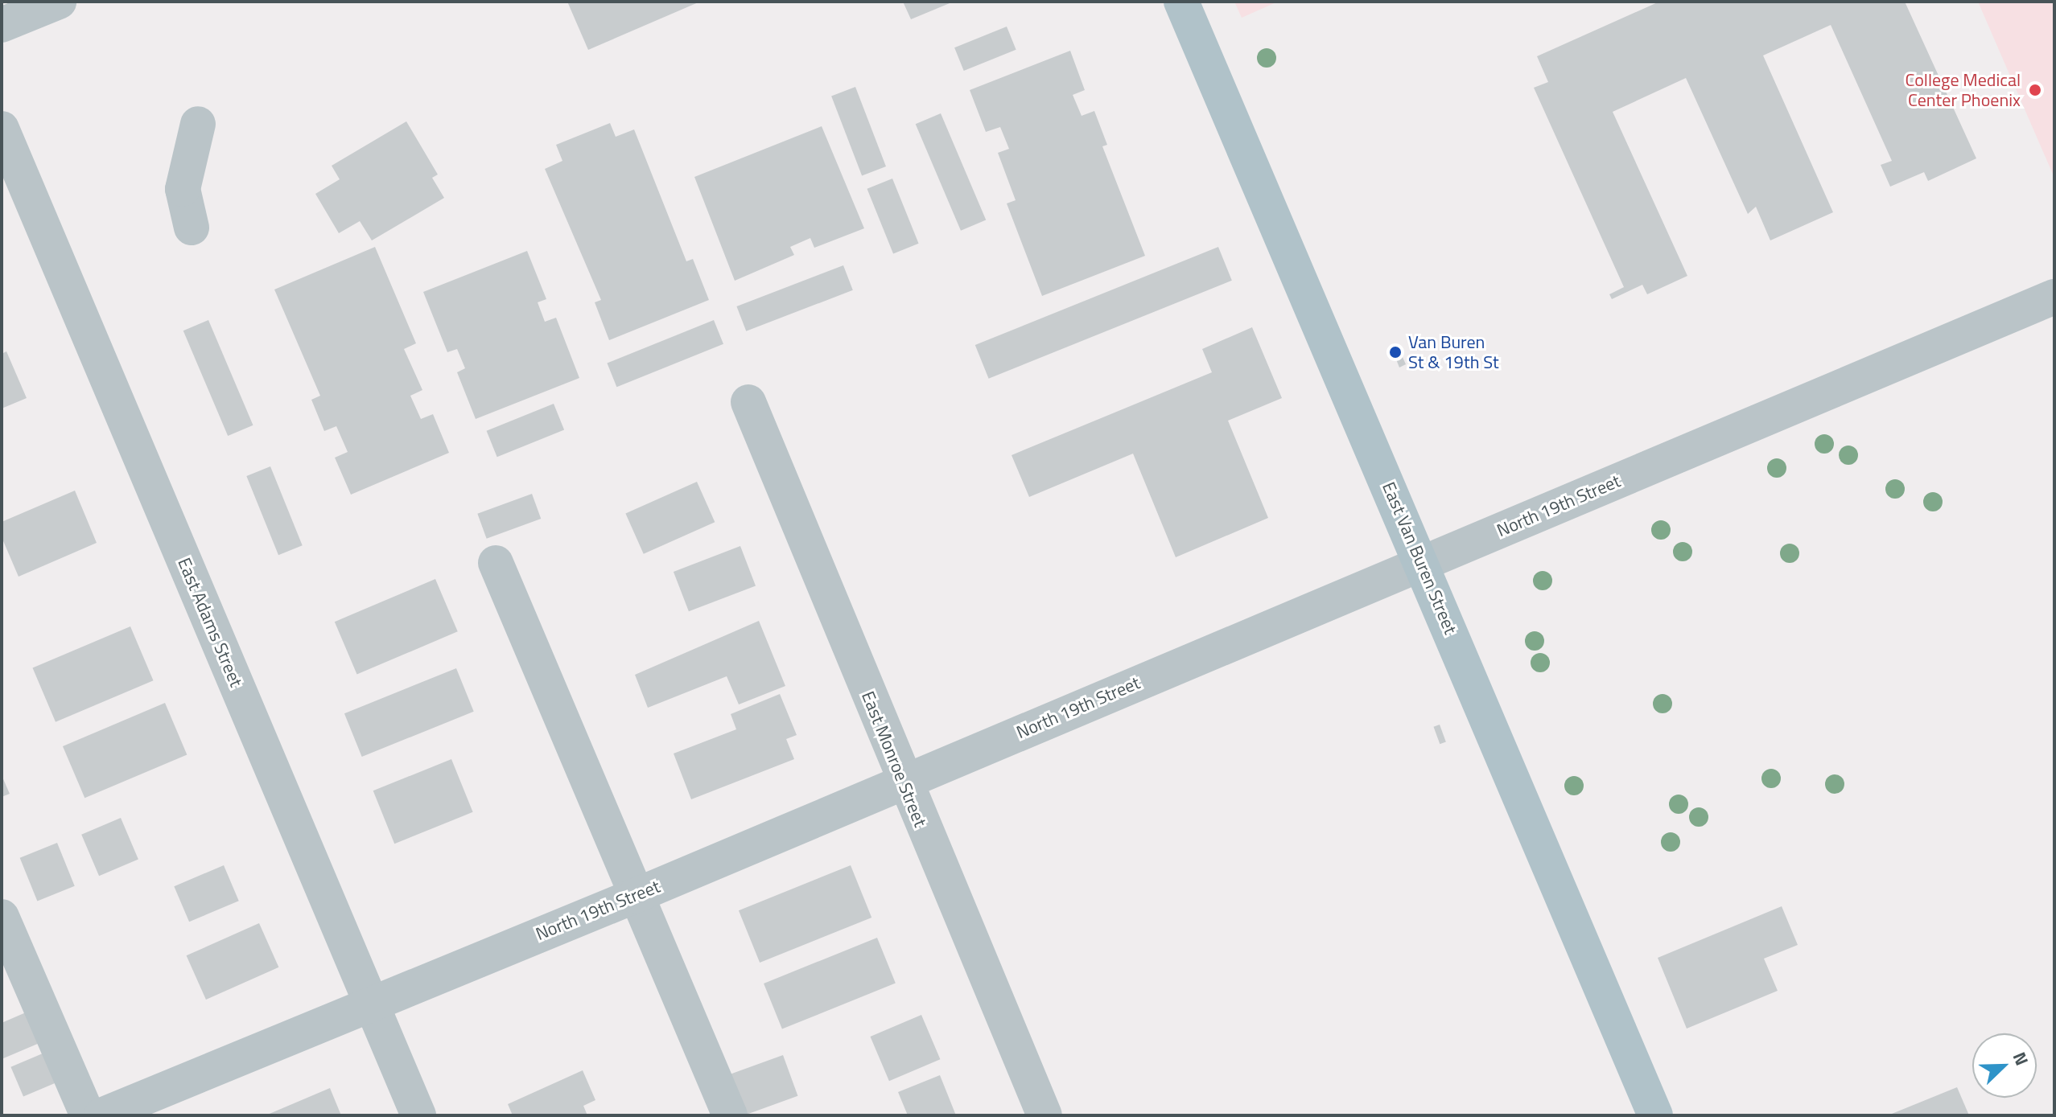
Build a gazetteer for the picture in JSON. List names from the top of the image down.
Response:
{
  "streets": {
    "main road": ["East Van Buren Street"],
    "street": ["North 19th Street", "East Adams Street", "East Monroe Street"]
  },
  "crossings": [
    ["North 19th Street", "East Van Buren Street"],
    ["North 19th Street", "East Adams Street"],
    ["North 19th Street", "East Monroe Street"]
  ],
  "places": ["College Medical Center Phoenix", "Van Buren St & 19th St"],
  "north": "top right"
}
